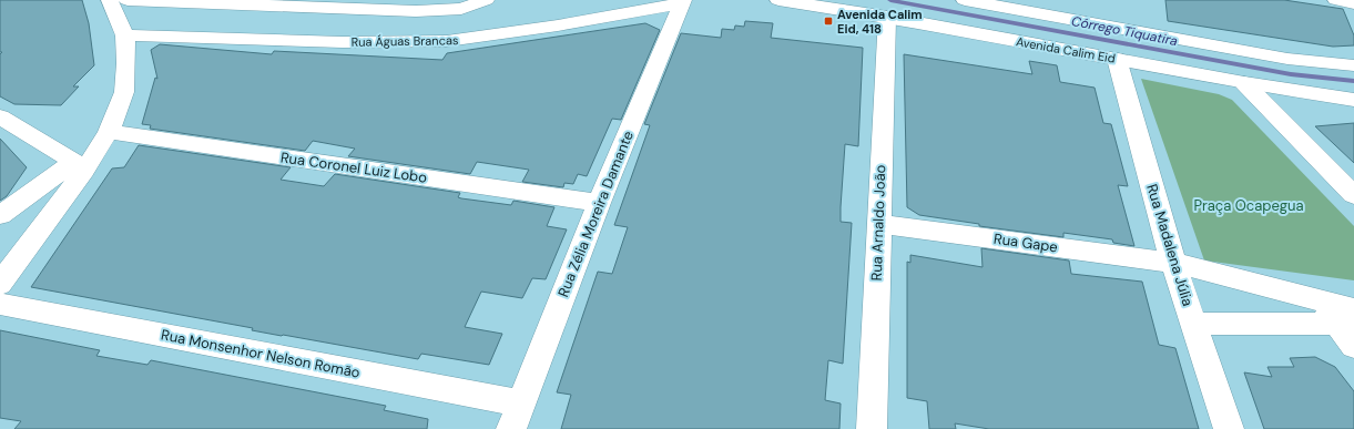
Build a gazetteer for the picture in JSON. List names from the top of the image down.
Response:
{
  "streets": {
    "street": [
      "Rua Águas Brancas",
      "Avenida Calim Eid",
      "Rua Coronel Luiz Lobo",
      "Rua Zélia Moreira Damante",
      "Rua Arnaldo João",
      "Rua Gape",
      "Rua Madalena Júlia",
      "Rua Monsenhor Nelson Romão"
    ]
  },
  "crossings": [
    ["Rua Águas Brancas", "Rua Zélia Moreira Damante"],
    ["Avenida Calim Eid", "Rua Arnaldo João"],
    ["Avenida Calim Eid", "Rua Madalena Júlia"],
    ["Rua Coronel Luiz Lobo", "Rua Zélia Moreira Damante"],
    ["Rua Zélia Moreira Damante", "Rua Monsenhor Nelson Romão"],
    ["Rua Arnaldo João", "Rua Gape"],
    ["Rua Gape", "Rua Madalena Júlia"]
  ],
  "water": ["Córrego Tiquatira"],
  "parks": ["Praça Ocapegua"],
  "places": {
    "transit": ["Avenida Calim Eid, 418"]
  }
}
